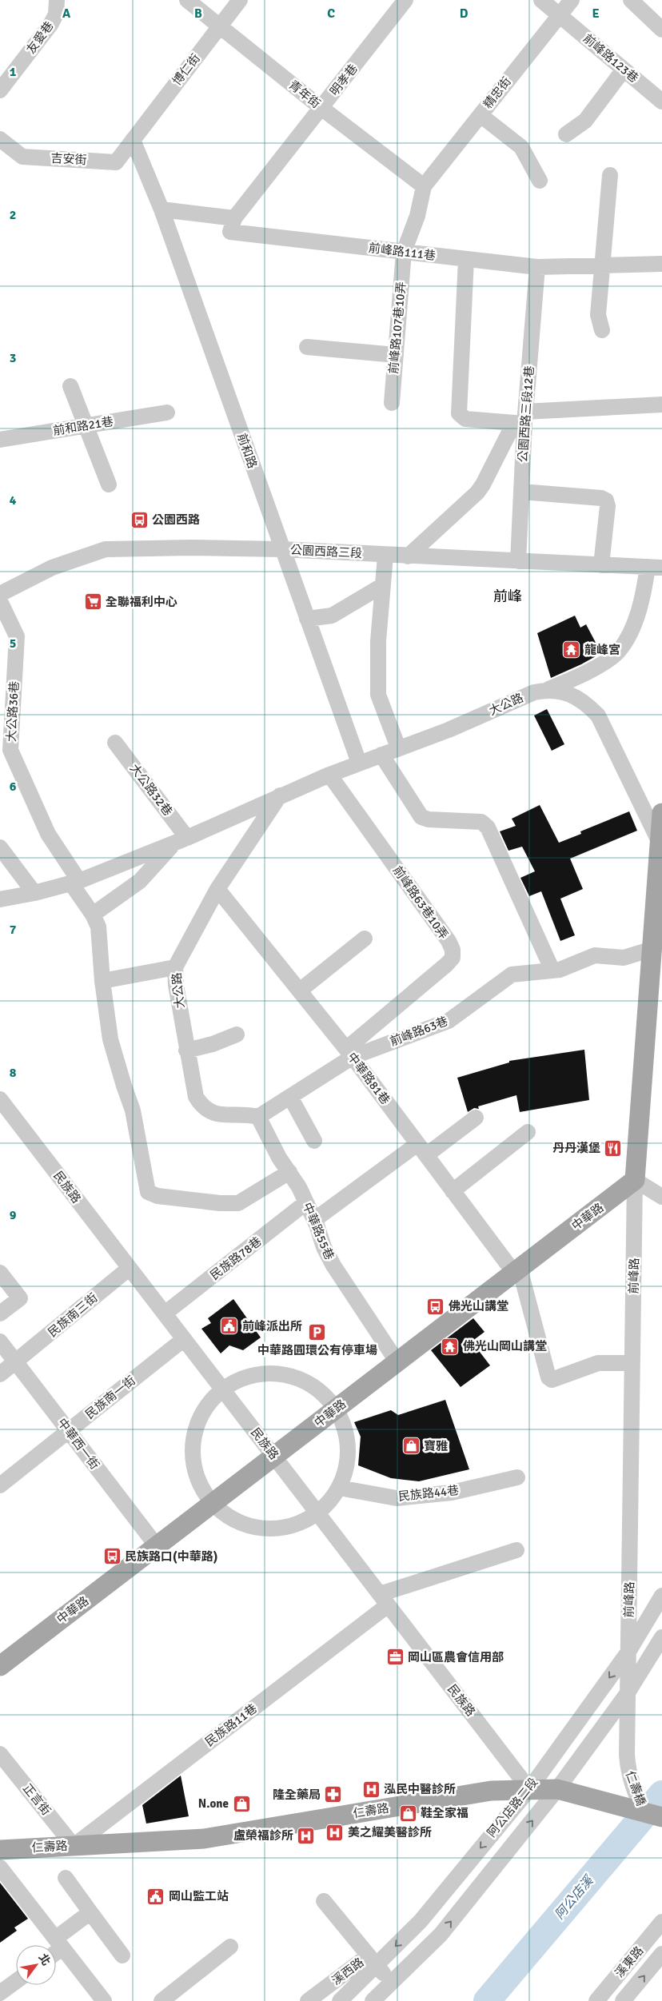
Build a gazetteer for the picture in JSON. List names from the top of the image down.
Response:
{
  "streets": {
    "main road": [
      "中華路",
      "前峰路",
      "仁壽橋",
      "仁壽路"
    ],
    "street": [
      "友愛巷",
      "前峰路123巷",
      "博仁街",
      "明孝巷",
      "精忠街",
      "青年街",
      "吉安街",
      "前峰路111巷",
      "前峰路107巷10弄",
      "公園西路三段12巷",
      "前和路21巷",
      "前和路",
      "公園西路三段",
      "大公路",
      "大公路36巷",
      "大公路32巷",
      "前峰路63巷10弄",
      "前峰路63巷",
      "中華路81巷",
      "民族路",
      "中華路55巷",
      "民族路78巷",
      "民族南三街",
      "民族南一街",
      "中華西一街",
      "民族路44巷",
      "民族路11巷",
      "正言街",
      "阿公店路二段",
      "溪東路",
      "溪西路"
    ]
  },
  "crossings": [
    ["前峰路123巷", "精忠街"],
    ["博仁街", "青年街"],
    ["博仁街", "吉安街"],
    ["博仁街", "前和路"],
    ["明孝巷", "青年街"],
    ["明孝巷", "前峰路111巷"],
    ["精忠街", "青年街"],
    ["精忠街", "前峰路107巷10弄"],
    ["青年街", "前峰路107巷10弄"],
    ["吉安街", "前和路"],
    ["前峰路111巷", "前峰路107巷10弄"],
    ["前峰路111巷", "公園西路三段12巷"],
    ["公園西路三段12巷", "公園西路三段"],
    ["前和路", "公園西路三段"],
    ["前和路", "大公路"],
    ["大公路", "大公路36巷"],
    ["大公路", "大公路32巷"],
    ["大公路", "前峰路63巷10弄"],
    ["大公路", "前峰路63巷"],
    ["大公路", "中華路81巷"],
    ["大公路", "中華路55巷"],
    ["大公路", "前峰路"],
    ["大公路36巷", "中華路55巷"],
    ["前峰路63巷10弄", "前峰路63巷"],
    ["前峰路63巷10弄", "中華路81巷"],
    ["前峰路63巷", "中華路81巷"],
    ["前峰路63巷", "中華路55巷"],
    ["前峰路63巷", "前峰路"],
    ["中華路81巷", "中華路"],
    ["民族路", "中華路"],
    ["民族路", "民族路78巷"],
    ["民族路", "民族南三街"],
    ["民族路", "民族南一街"],
    ["民族路", "民族路11巷"],
    ["民族路", "阿公店路二段"],
    ["民族路", "仁壽路"],
    ["中華路", "中華路55巷"],
    ["中華路", "前峰路"],
    ["中華路", "中華西一街"],
    ["中華路55巷", "民族路78巷"],
    ["前峰路", "仁壽橋"],
    ["前峰路", "阿公店路二段"],
    ["民族南三街", "中華西一街"],
    ["民族南一街", "中華西一街"],
    ["民族路11巷", "正言街"],
    ["民族路11巷", "仁壽路"],
    ["仁壽橋", "仁壽路"],
    ["正言街", "仁壽路"],
    ["阿公店路二段", "仁壽路"],
    ["阿公店路二段", "溪西路"]
  ],
  "districts": ["前峰"],
  "water": ["阿公店溪"],
  "places": {
    "bus stop": ["公園西路", "佛光山講堂", "民族路口(中華路)"],
    "supermarket": ["全聯福利中心"],
    "temple": ["龍峰宮", "佛光山岡山講堂"],
    "restaurant": ["丹丹漢堡"],
    "public building": ["前峰派出所", "岡山監工站"],
    "parking": ["中華路圓環公有停車場"],
    "shop": ["寶雅", "N.one", "鞋全家福"],
    "office": ["岡山區農會信用部"],
    "hospital": ["泓民中醫診所", "美之耀美醫診所", "盧榮福診所"],
    "pharmacy": ["隆全藥局"]
  },
  "north": "top right",
  "grid": {
    "columns": [
      "A",
      "B",
      "C",
      "D",
      "E"
    ],
    "rows": [
      "1",
      "2",
      "3",
      "4",
      "5",
      "6",
      "7",
      "8",
      "9"
    ]
  }
}
